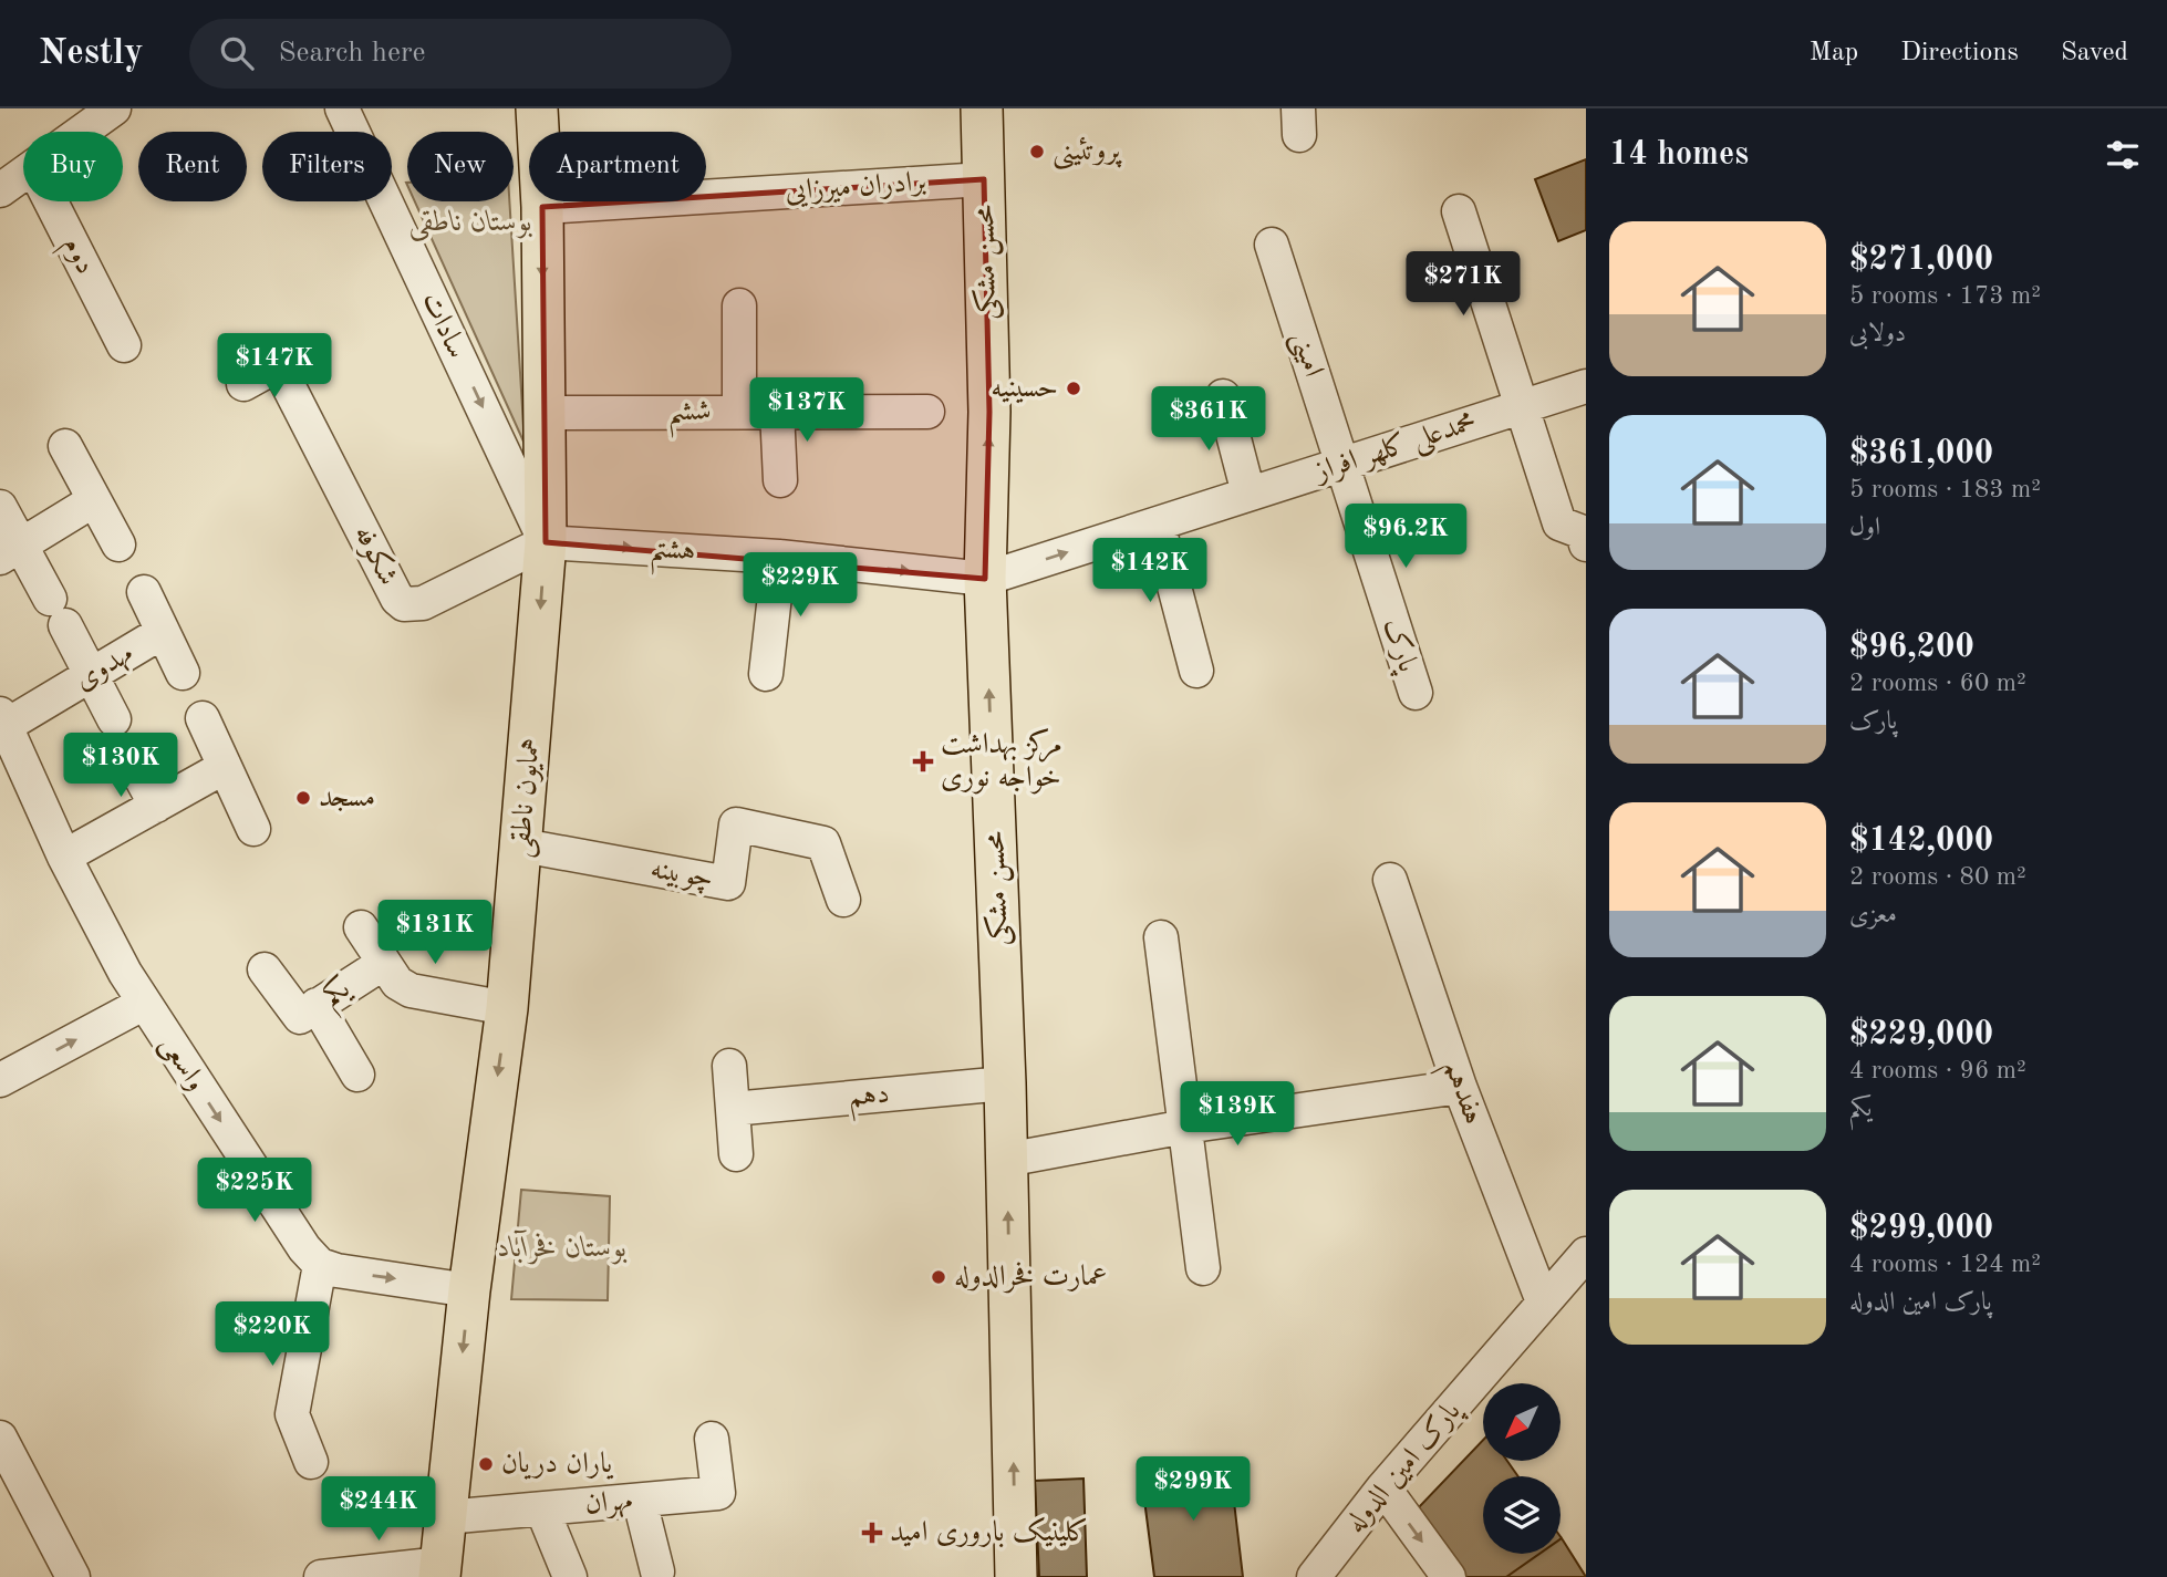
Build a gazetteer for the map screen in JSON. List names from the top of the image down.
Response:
{
  "streets": {
    "main road": ["محسن مشکی", "همایون ناطقی"],
    "street": [
      "برادران میرزایی",
      "دوم",
      "سادات",
      "امینی",
      "ششم",
      "محمدعلی کلهر افراز",
      "هشتم",
      "شکوفه",
      "پارک",
      "مهدوی",
      "چوبینه",
      "یکم",
      "واسعی",
      "هفدهم",
      "دهم",
      "پارک امین الدوله",
      "مهران"
    ]
  },
  "crossings": [
    ["برادران میرزایی", "محسن مشکی"],
    ["برادران میرزایی", "همایون ناطقی"],
    ["محسن مشکی", "محمدعلی کلهر افراز"],
    ["محسن مشکی", "هشتم"],
    ["محسن مشکی", "دهم"],
    ["سادات", "هشتم"],
    ["سادات", "شکوفه"],
    ["سادات", "همایون ناطقی"],
    ["امینی", "محمدعلی کلهر افراز"],
    ["امینی", "پارک"],
    ["ششم", "همایون ناطقی"],
    ["محمدعلی کلهر افراز", "هشتم"],
    ["محمدعلی کلهر افراز", "پارک"],
    ["هشتم", "شکوفه"],
    ["هشتم", "همایون ناطقی"],
    ["شکوفه", "همایون ناطقی"],
    ["مهدوی", "واسعی"],
    ["همایون ناطقی", "چوبینه"],
    ["همایون ناطقی", "مهران"],
    ["هفدهم", "پارک امین الدوله"]
  ],
  "one_way": [
    "محسن مشکی",
    "سادات",
    "هشتم",
    "همایون ناطقی"
  ],
  "parks": ["بوستان ناطقی", "بوستان فخرآباد"],
  "places": {
    "other": [
      "پروتئینی",
      "حسینیه",
      "مسجد",
      "عمارت فخرالدوله",
      "یاران دریان"
    ],
    "health": ["مرکز بهداشت خواجه نوری", "کلینیک باروری امید"]
  },
  "north": "bottom left",
  "page": {
    "header": "Nestly",
    "search": "Search here",
    "nav": ["Map", "Directions", "Saved"],
    "heading": "14 homes",
    "chip": [
      "Buy",
      "Rent",
      "Filters",
      "New",
      "Apartment"
    ],
    "list": [
      {
        "name": "$271,000",
        "note": "5 rooms · 173 m² · دولابی"
      },
      {
        "name": "$361,000",
        "note": "5 rooms · 183 m² · اول"
      },
      {
        "name": "$96,200",
        "note": "2 rooms · 60 m² · پارک"
      },
      {
        "name": "$142,000",
        "note": "2 rooms · 80 m² · معزی"
      },
      {
        "name": "$229,000",
        "note": "4 rooms · 96 m² · یکم"
      },
      {
        "name": "$299,000",
        "note": "4 rooms · 124 m² · پارک امین الدوله"
      }
    ],
    "price": [
      "$271K",
      "$147K",
      "$137K",
      "$361K",
      "$96.2K",
      "$142K",
      "$229K",
      "$130K",
      "$131K",
      "$139K",
      "$225K",
      "$220K",
      "$299K",
      "$244K"
    ]
  }
}
